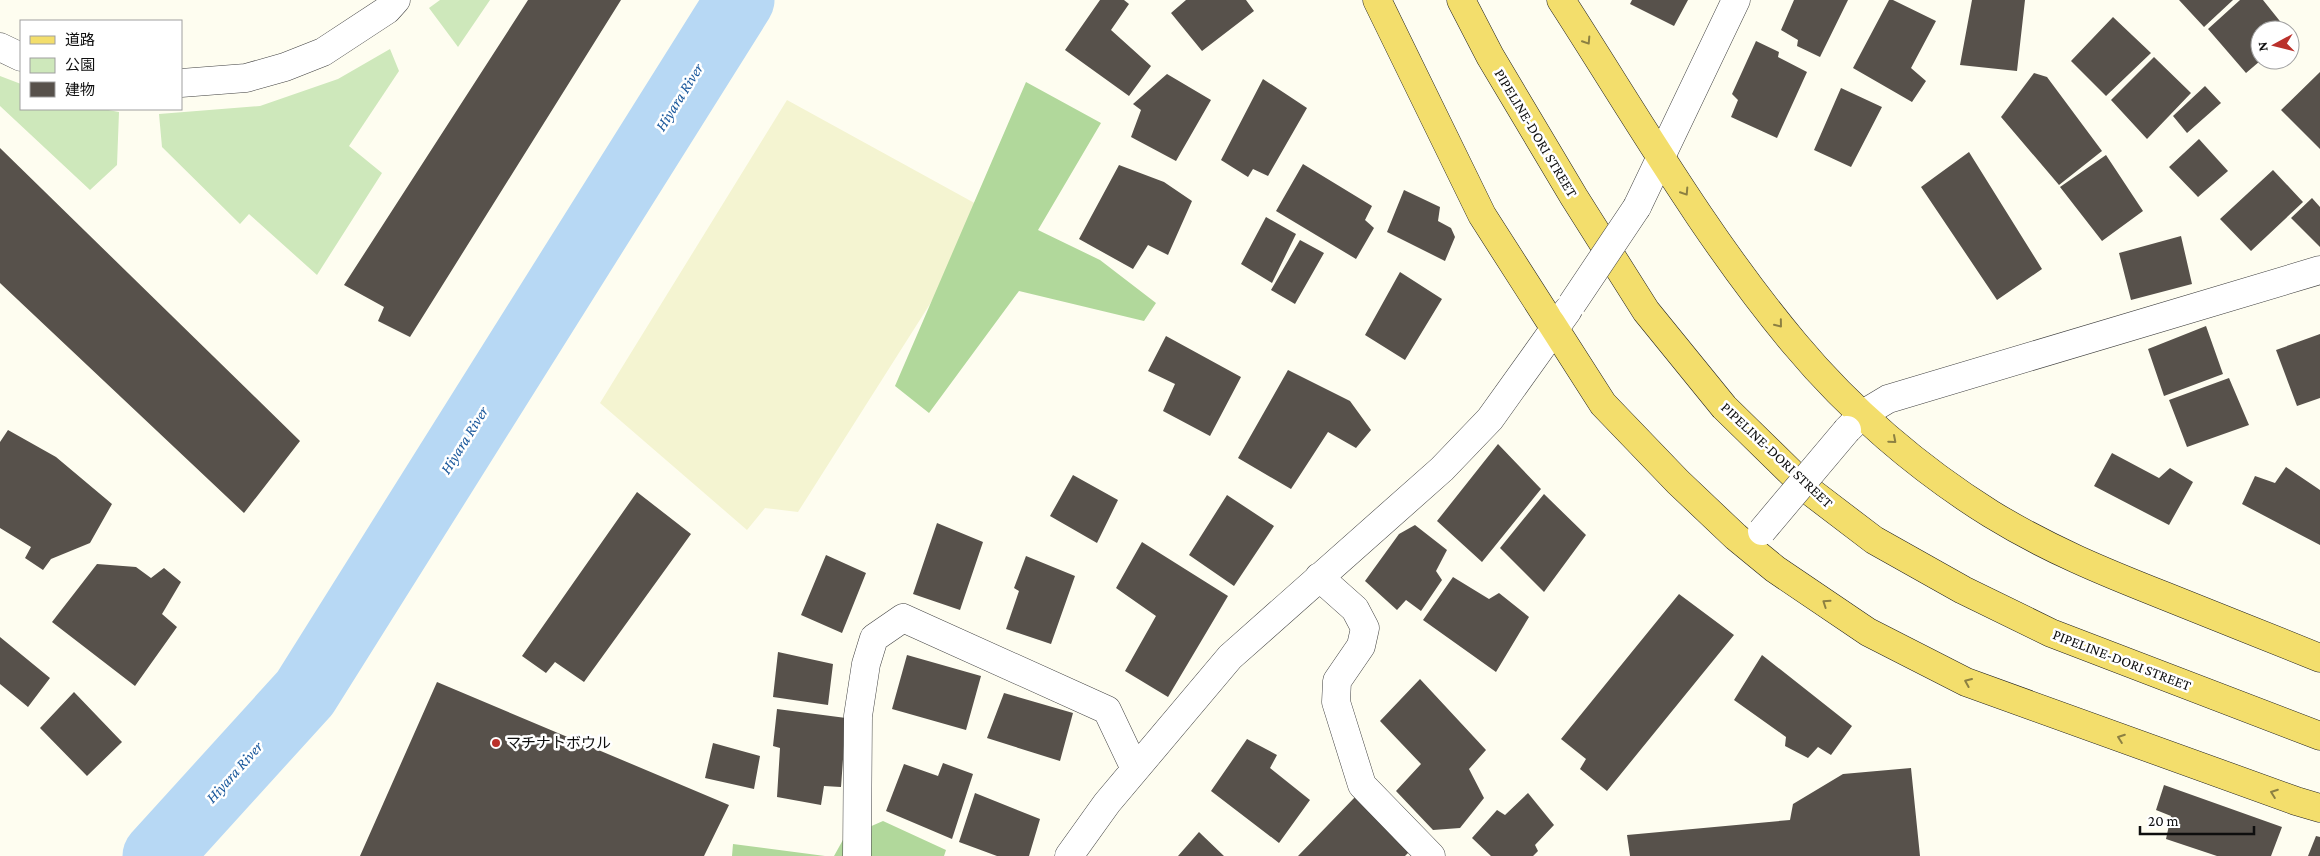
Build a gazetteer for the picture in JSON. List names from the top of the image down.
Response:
{
  "streets": {
    "main road": ["PIPELINE-DORI STREET"]
  },
  "water": ["Hiyara River"],
  "places": ["マチナトボウル"],
  "legend": ["道路", "公園", "建物"],
  "scale_bar": "20 m",
  "north": "left"
}
